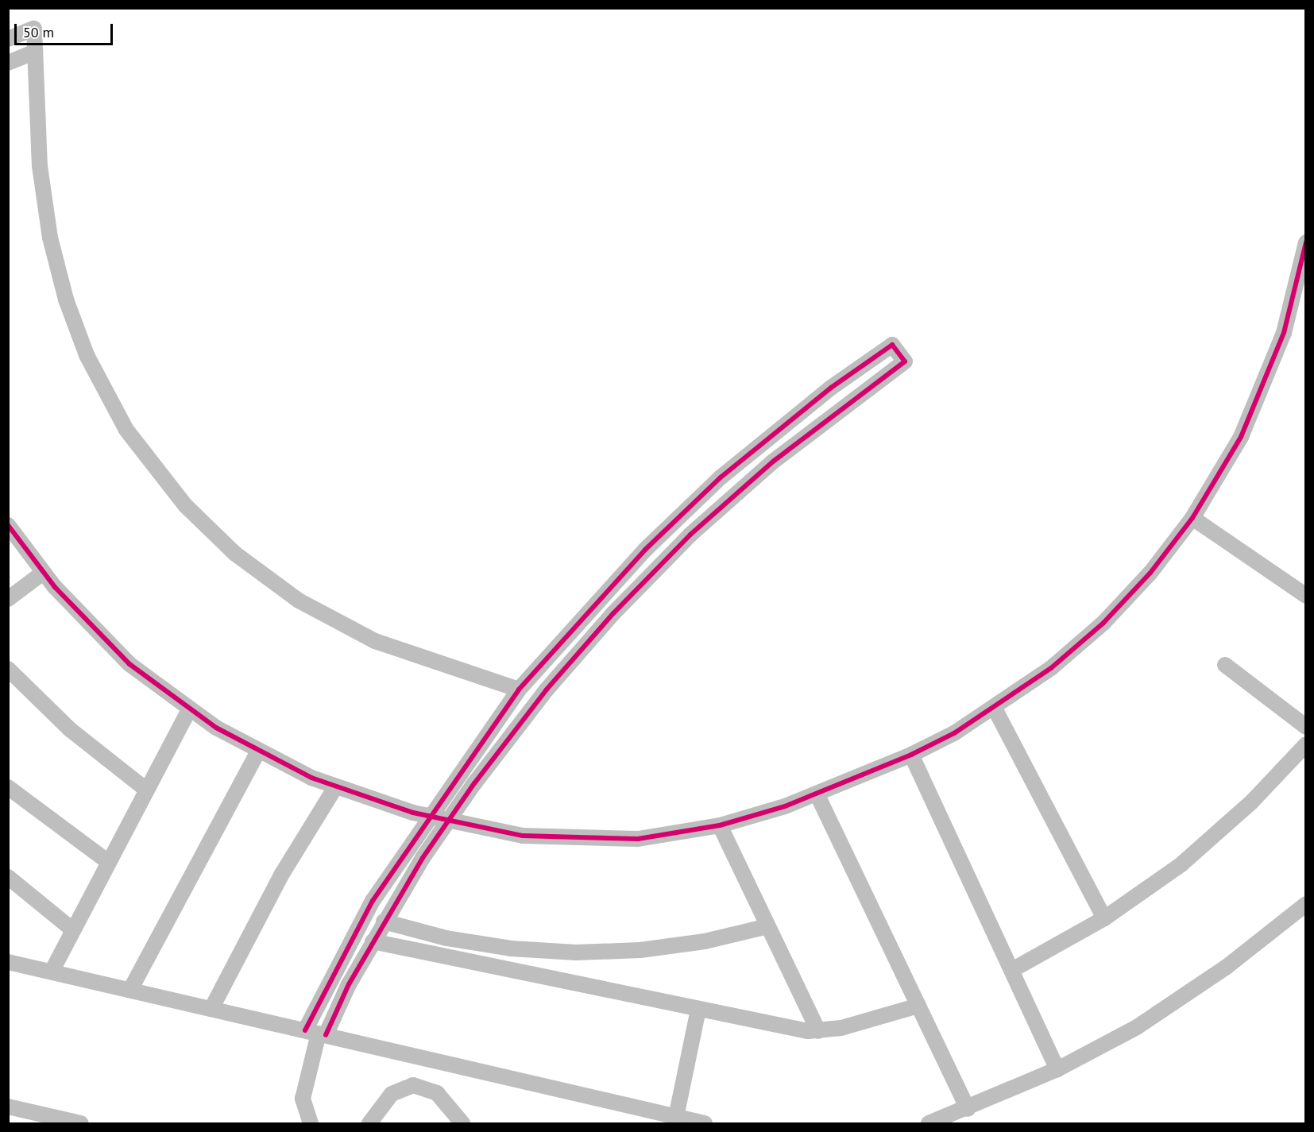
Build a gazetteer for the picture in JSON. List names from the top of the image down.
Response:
{
  "scale_bar": "50 m"
}
